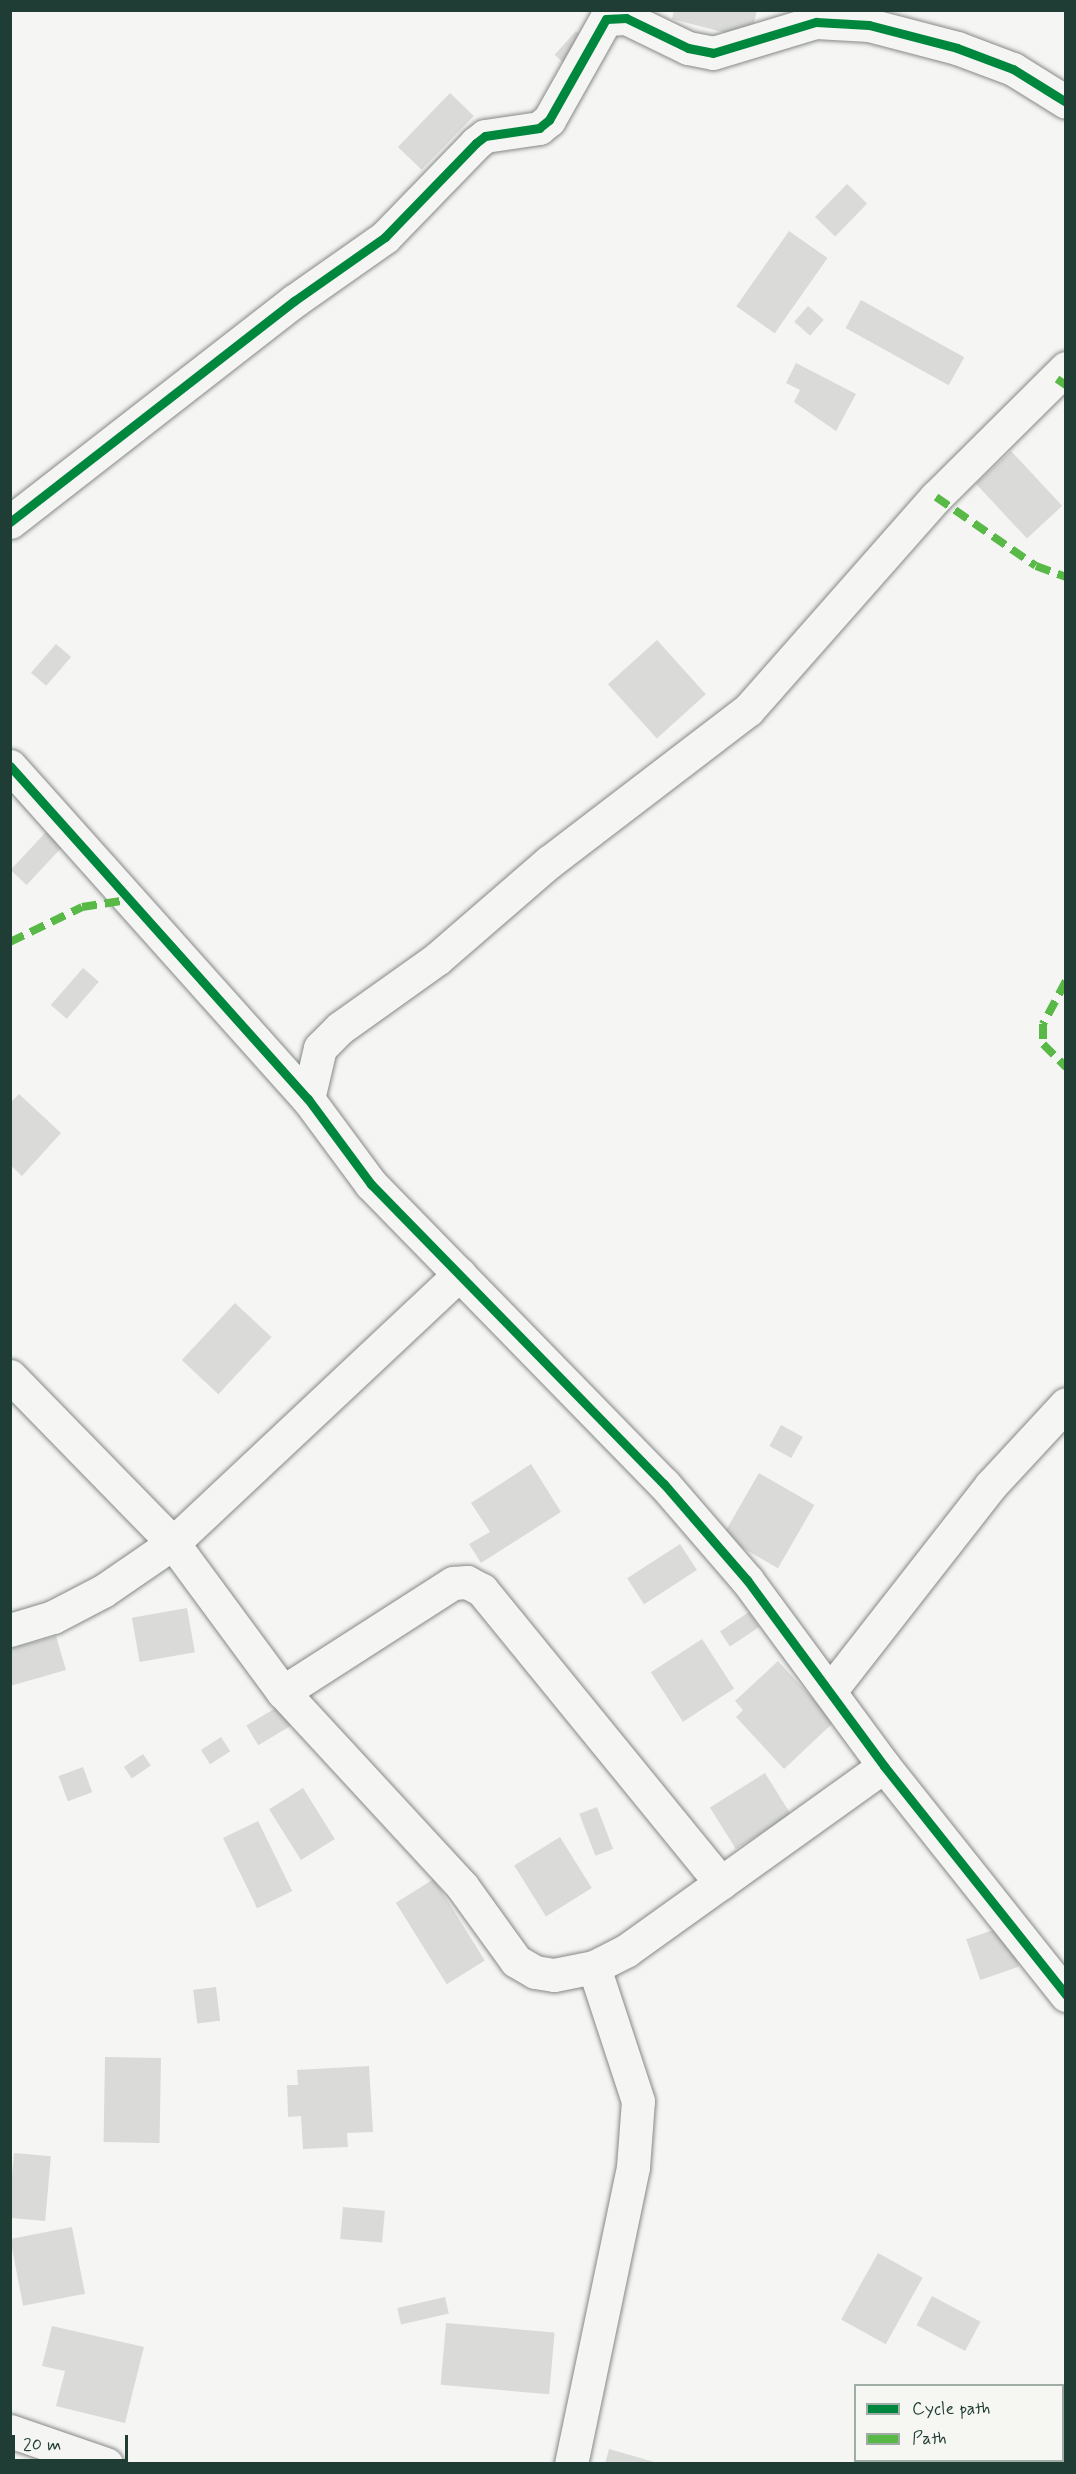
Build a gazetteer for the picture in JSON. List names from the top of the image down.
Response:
{
  "legend": ["Cycle path", "Path"],
  "scale_bar": "20 m"
}
